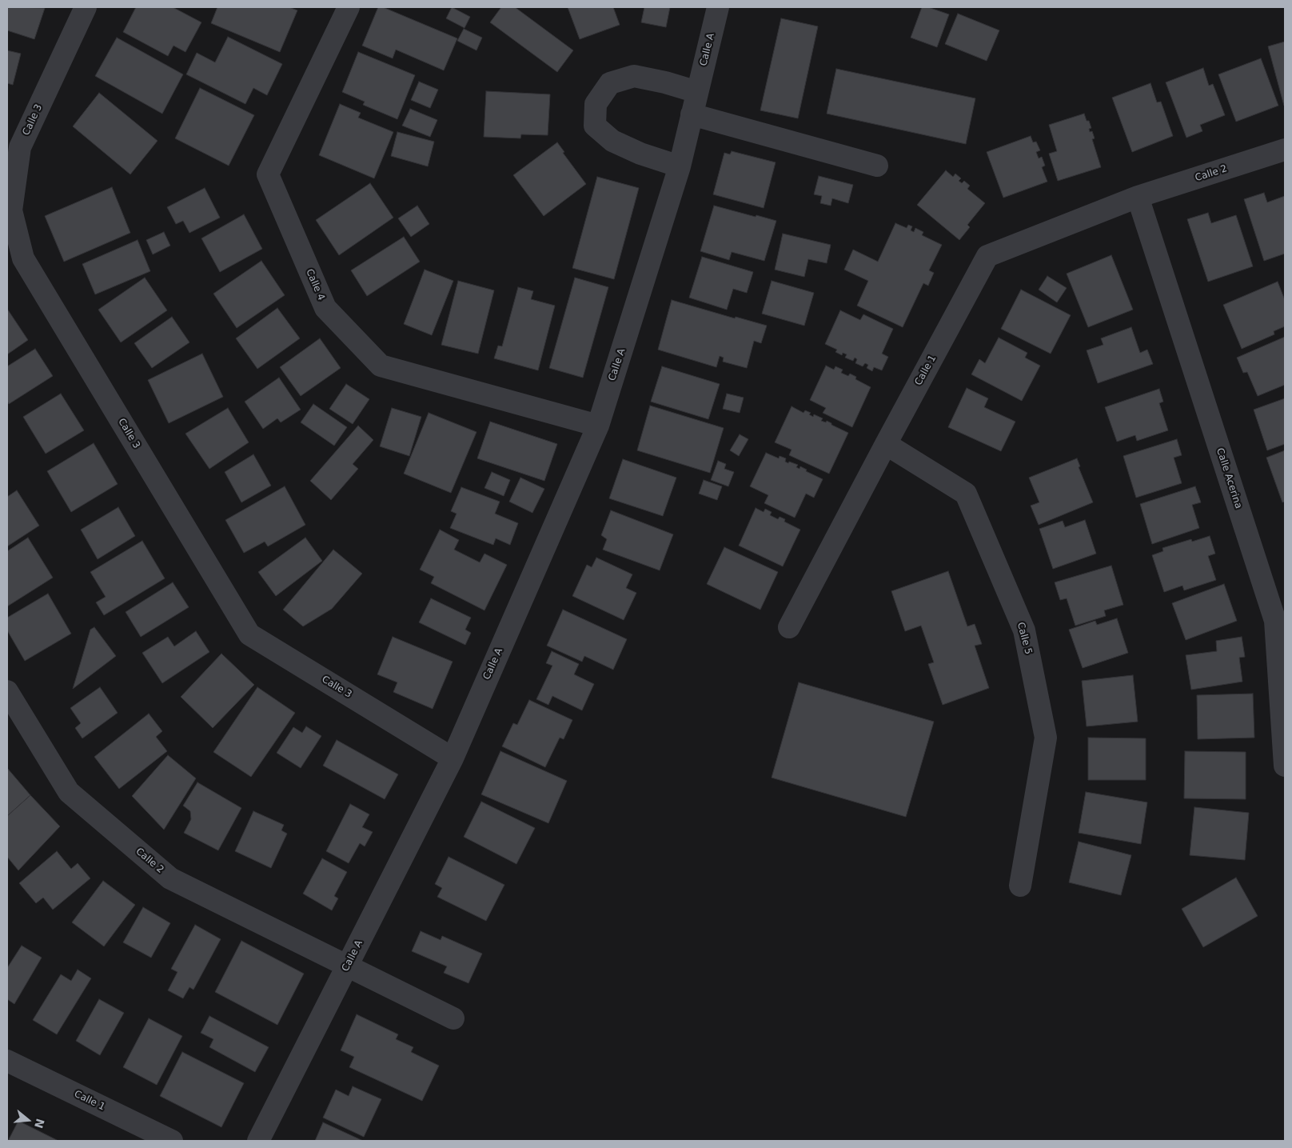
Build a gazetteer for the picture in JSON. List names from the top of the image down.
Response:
{
  "streets": {
    "street": [
      "Calle A",
      "Calle 3",
      "Calle 2",
      "Calle 4",
      "Calle 1",
      "Calle Acerina",
      "Calle 5"
    ]
  },
  "crossings": [
    ["Calle A", "Calle 3"],
    ["Calle A", "Calle 2"],
    ["Calle A", "Calle 4"],
    ["Calle 2", "Calle 1"],
    ["Calle 2", "Calle Acerina"],
    ["Calle 1", "Calle Acerina"],
    ["Calle 1", "Calle 5"]
  ],
  "north": "right"
}
